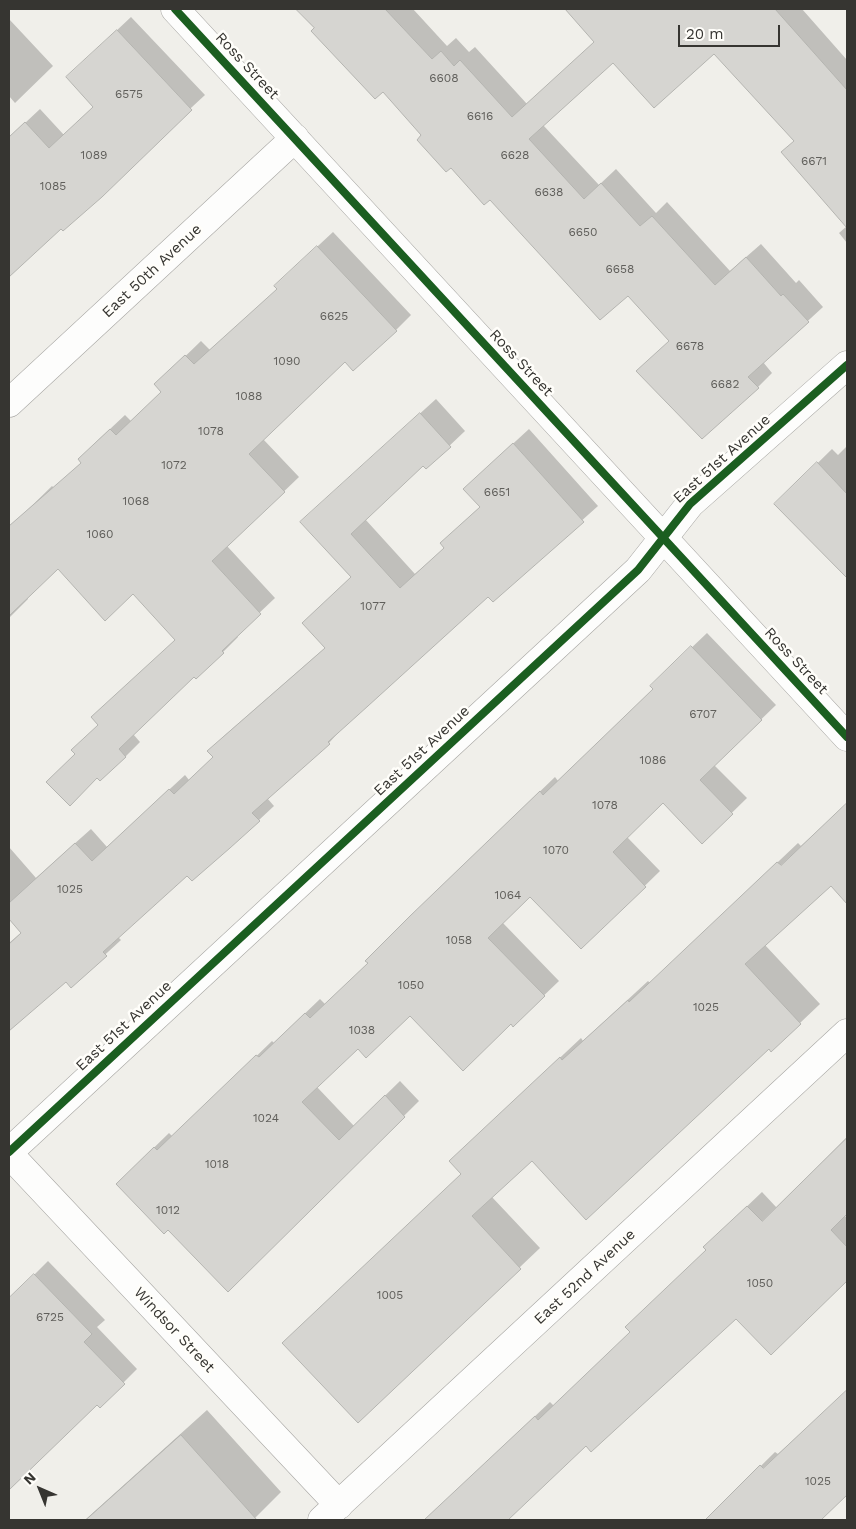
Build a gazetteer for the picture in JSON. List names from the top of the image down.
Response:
{
  "streets": {
    "street": [
      "Ross Street",
      "East 50th Avenue",
      "East 51st Avenue",
      "East 52nd Avenue",
      "Windsor Street"
    ]
  },
  "crossings": [
    ["Ross Street", "East 50th Avenue"],
    ["Ross Street", "East 51st Avenue"],
    ["East 51st Avenue", "Windsor Street"],
    ["East 52nd Avenue", "Windsor Street"]
  ],
  "house_numbers": [
    "6608",
    "6575",
    "6616",
    "1089",
    "6628",
    "6671",
    "1085",
    "6638",
    "6650",
    "6658",
    "6625",
    "6678",
    "1090",
    "6682",
    "1088",
    "1078",
    "1072",
    "6651",
    "1068",
    "1060",
    "1077",
    "6707",
    "1086",
    "1078",
    "1070",
    "1025",
    "1064",
    "1058",
    "1050",
    "1025",
    "1038",
    "1024",
    "1018",
    "1012",
    "1050",
    "1005",
    "6725",
    "1025"
  ],
  "scale_bar": "20 m",
  "north": "top left"
}
